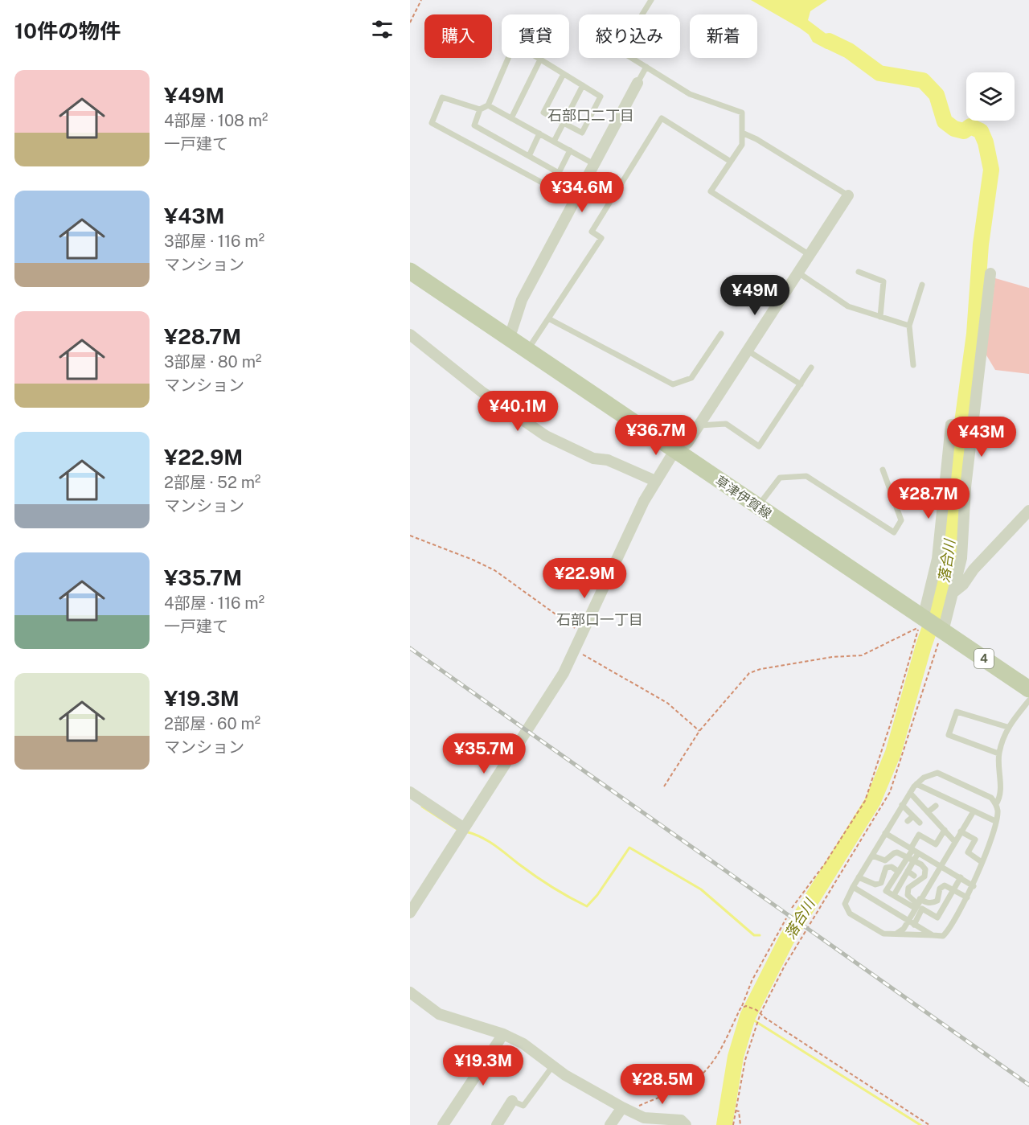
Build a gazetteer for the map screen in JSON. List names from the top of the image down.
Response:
{
  "streets": {
    "main road": ["草津伊賀線", "4"]
  },
  "districts": ["石部口二丁目", "石部口一丁目"],
  "water": ["落合川"],
  "page": {
    "heading": "10件の物件",
    "chip": [
      "購入",
      "賃貸",
      "絞り込み",
      "新着"
    ],
    "list": [
      {
        "name": "¥49M",
        "note": "4部屋 · 108 m² · 一戸建て"
      },
      {
        "name": "¥43M",
        "note": "3部屋 · 116 m² · マンション"
      },
      {
        "name": "¥28.7M",
        "note": "3部屋 · 80 m² · マンション"
      },
      {
        "name": "¥22.9M",
        "note": "2部屋 · 52 m² · マンション"
      },
      {
        "name": "¥35.7M",
        "note": "4部屋 · 116 m² · 一戸建て"
      },
      {
        "name": "¥19.3M",
        "note": "2部屋 · 60 m² · マンション"
      }
    ],
    "price": [
      "¥34.6M",
      "¥49M",
      "¥40.1M",
      "¥36.7M",
      "¥43M",
      "¥28.7M",
      "¥22.9M",
      "¥35.7M",
      "¥19.3M",
      "¥28.5M"
    ]
  }
}
